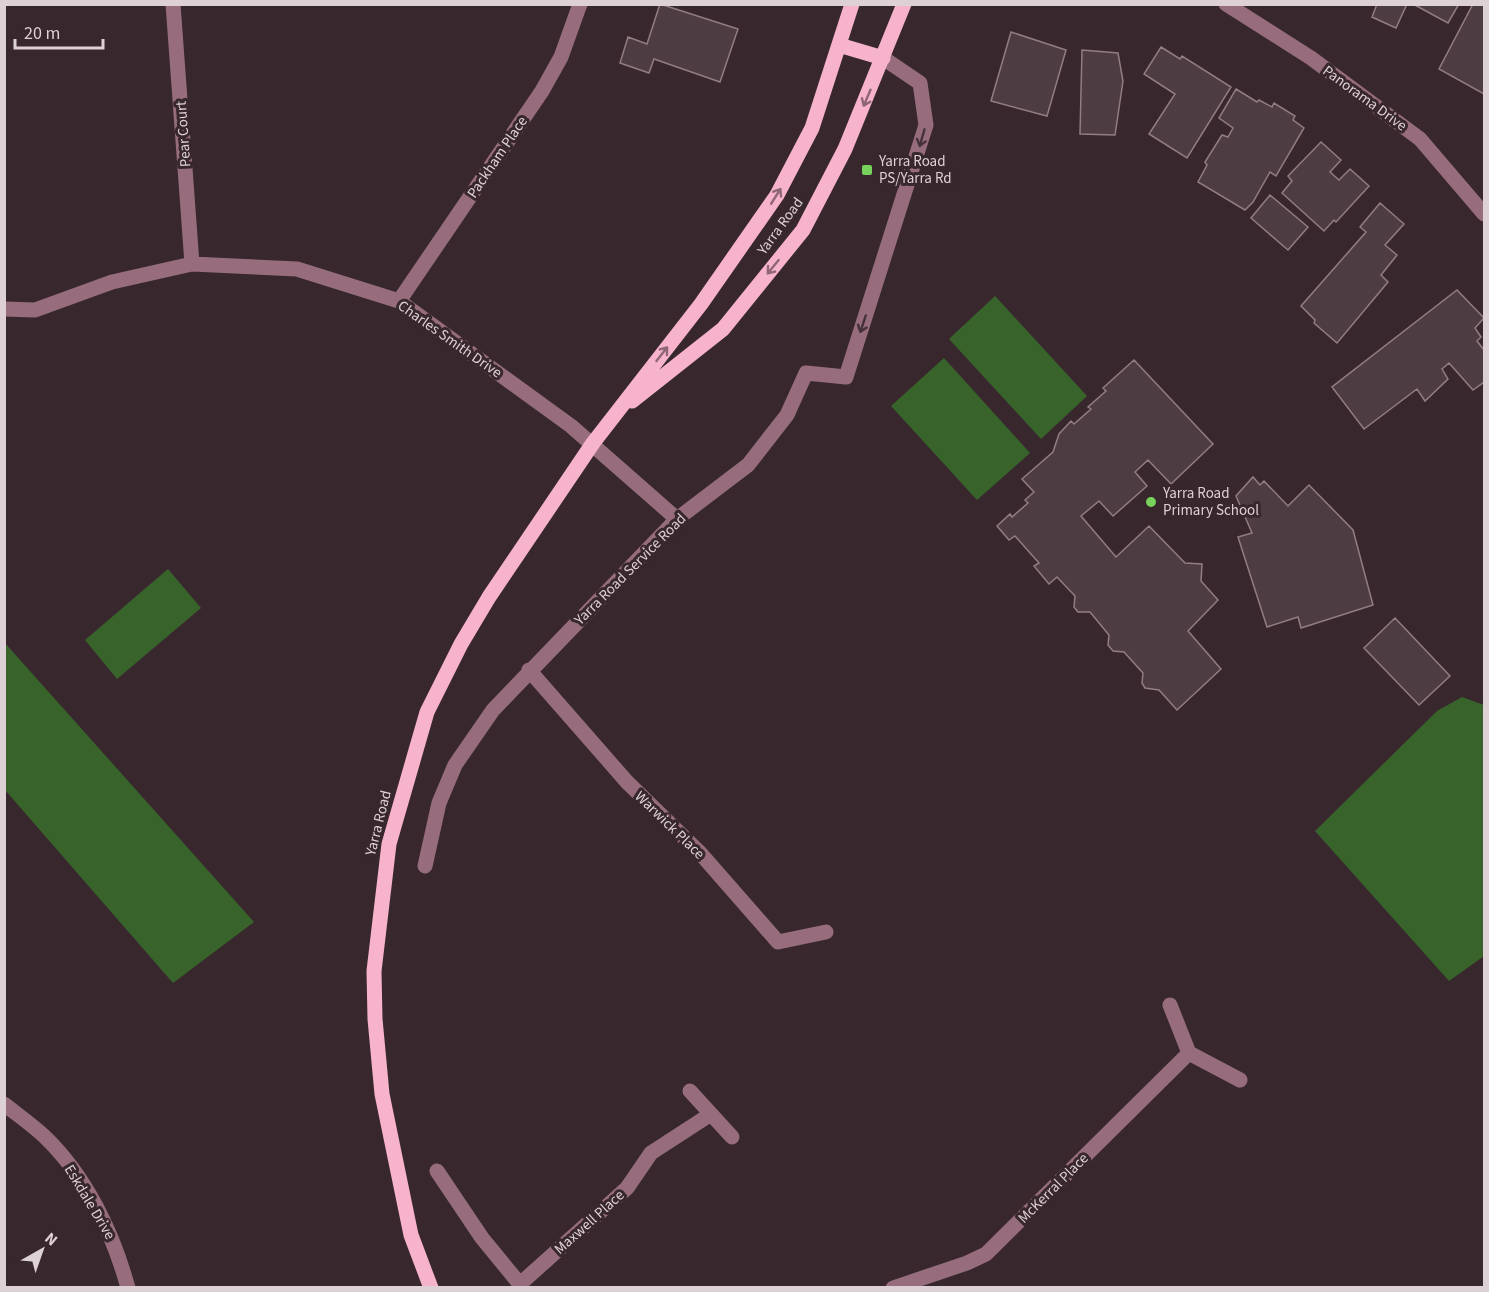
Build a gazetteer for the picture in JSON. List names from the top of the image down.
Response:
{
  "streets": {
    "main road": ["Yarra Road"],
    "street": [
      "Panorama Drive",
      "Pear Court",
      "Packham Place",
      "Charles Smith Drive",
      "Yarra Road Service Road",
      "Warwick Place",
      "McKerral Place",
      "Eskdale Drive",
      "Maxwell Place"
    ]
  },
  "crossings": [
    ["Pear Court", "Charles Smith Drive"],
    ["Packham Place", "Charles Smith Drive"],
    ["Yarra Road", "Charles Smith Drive"],
    ["Yarra Road", "Yarra Road Service Road"],
    ["Charles Smith Drive", "Yarra Road Service Road"],
    ["Yarra Road Service Road", "Warwick Place"]
  ],
  "one_way": ["Yarra Road Service Road"],
  "places": {
    "transit": ["Yarra Road PS/Yarra Rd"],
    "other": ["Yarra Road Primary School"]
  },
  "scale_bar": "20 m",
  "north": "top right"
}
